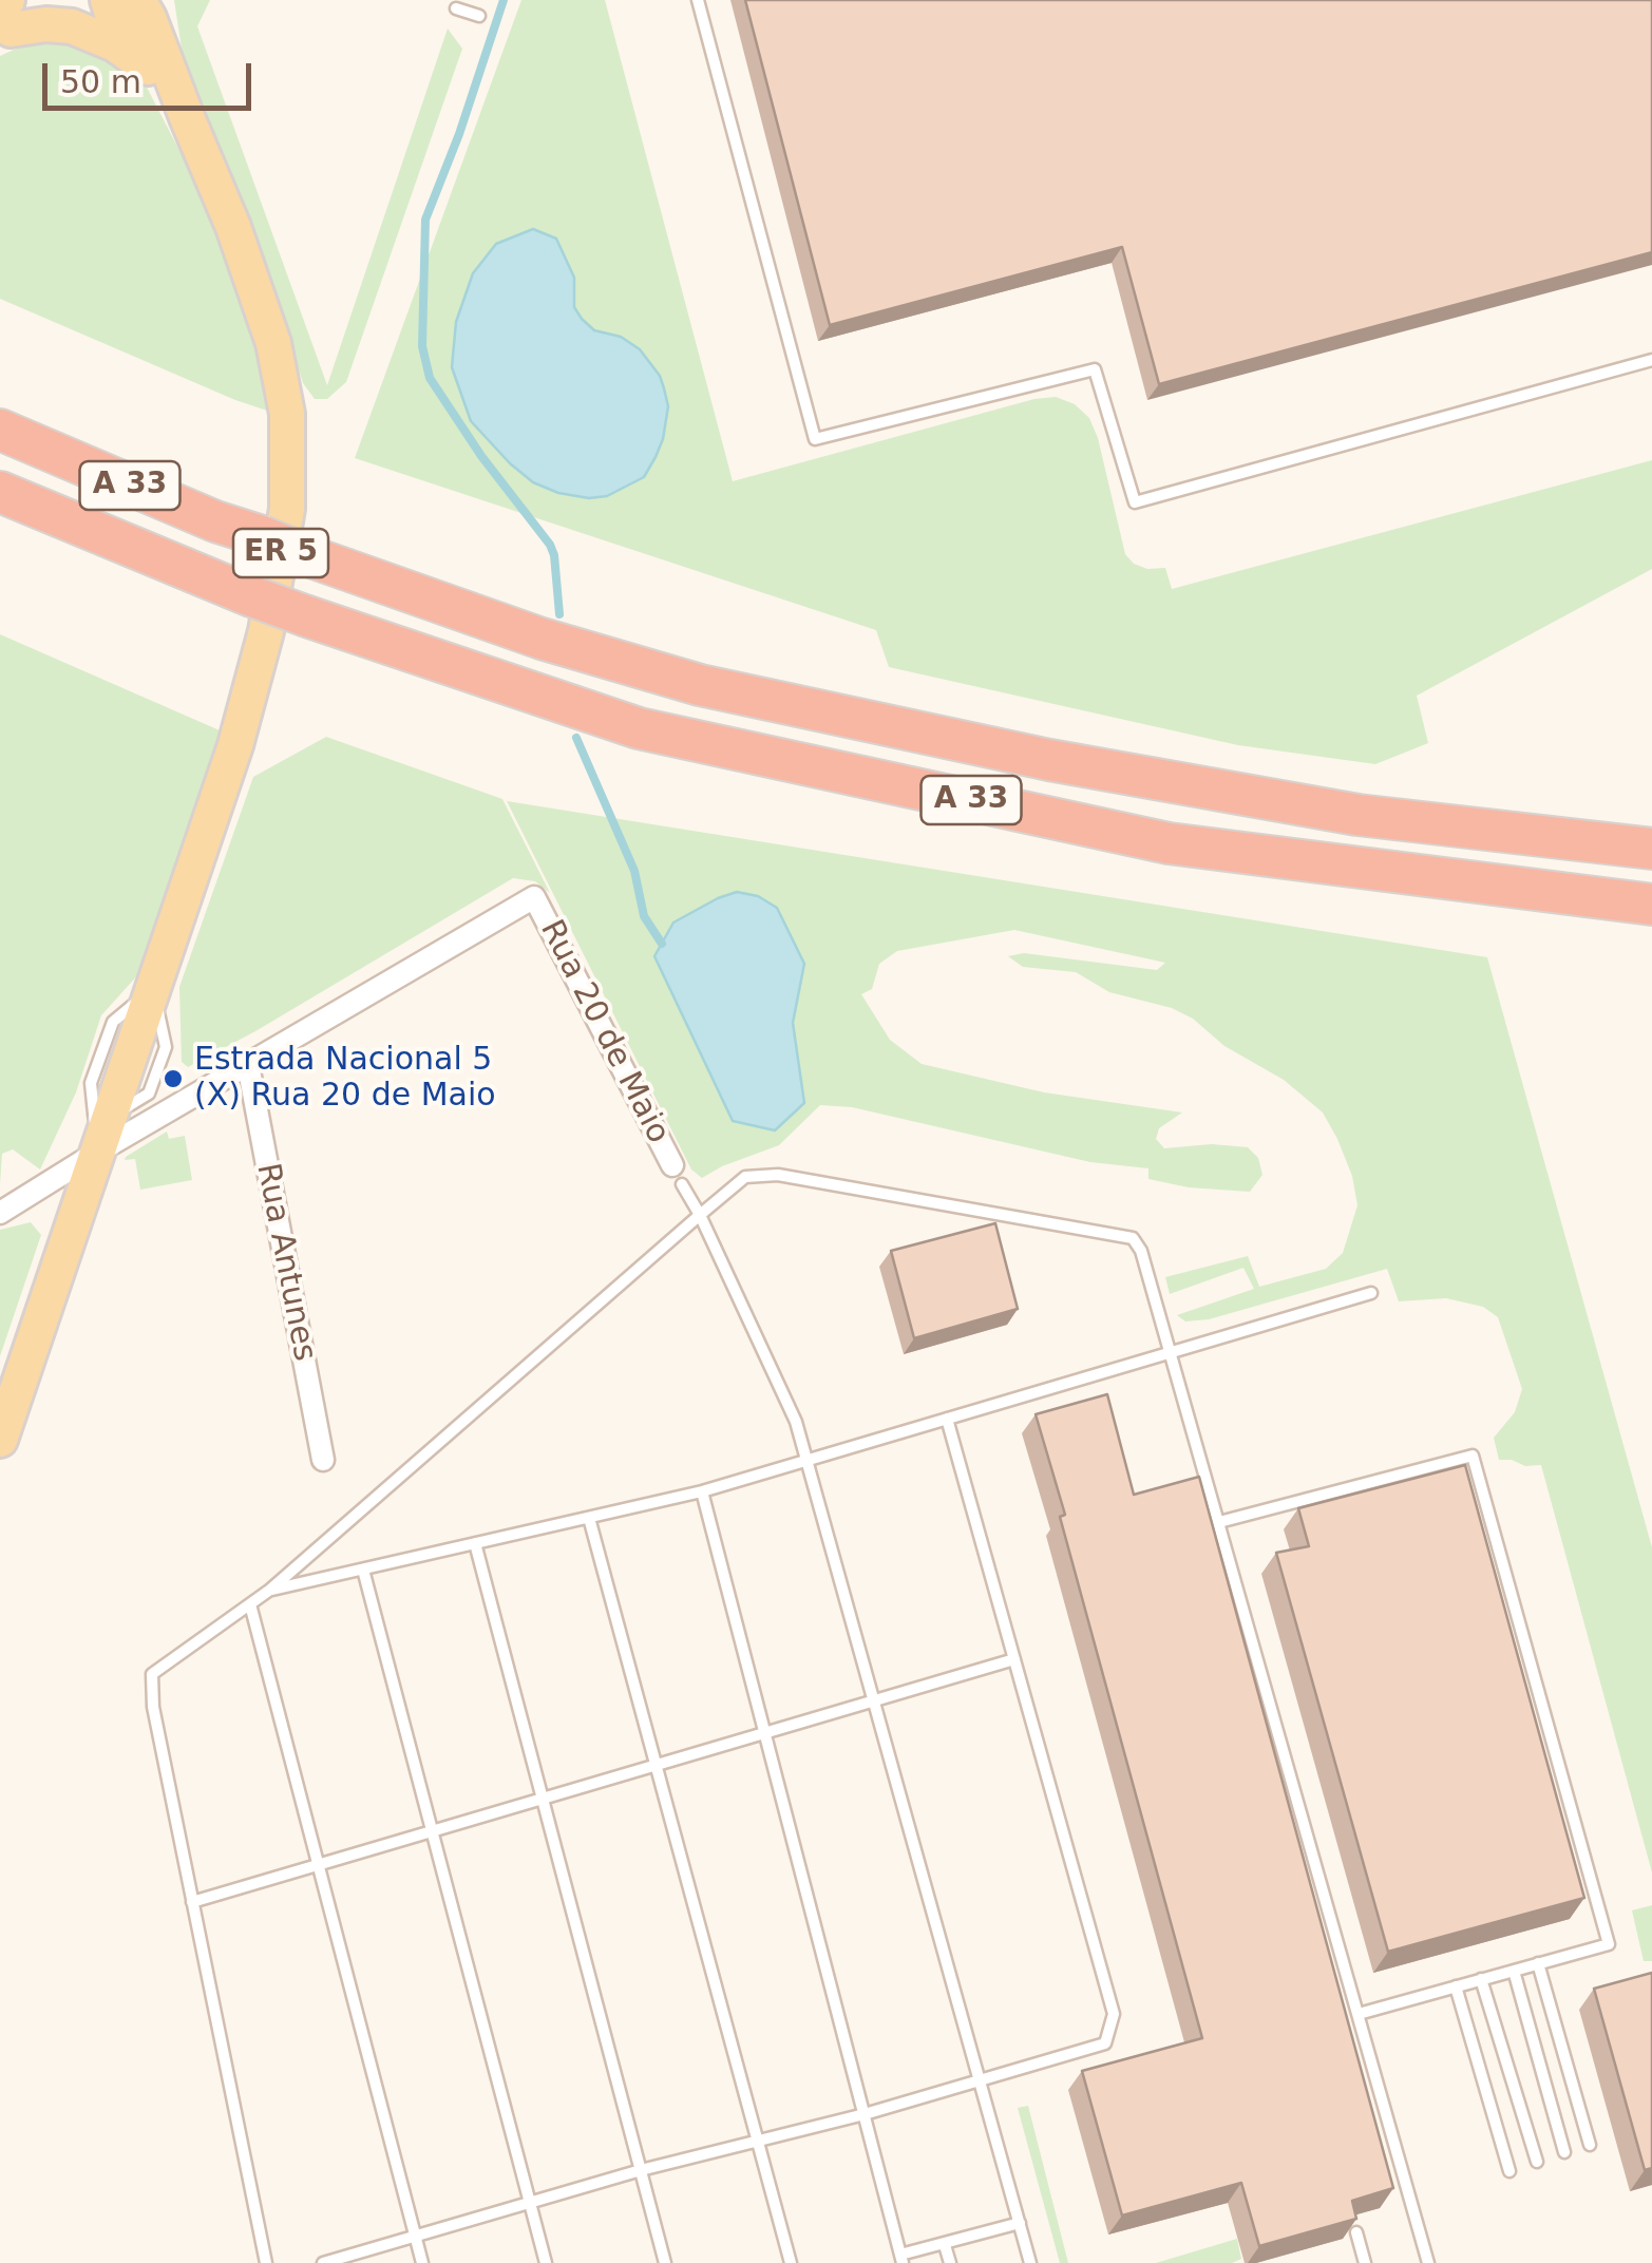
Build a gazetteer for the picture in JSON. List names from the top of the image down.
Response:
{
  "streets": {
    "highway": ["A 33"],
    "main road": ["ER 5"],
    "street": ["Rua 20 de Maio", "Rua Antunes"]
  },
  "crossings": [
    ["ER 5", "Rua 20 de Maio"],
    ["Rua 20 de Maio", "Rua Antunes"]
  ],
  "places": ["Estrada Nacional 5 (X) Rua 20 de Maio"],
  "scale_bar": "50 m"
}
